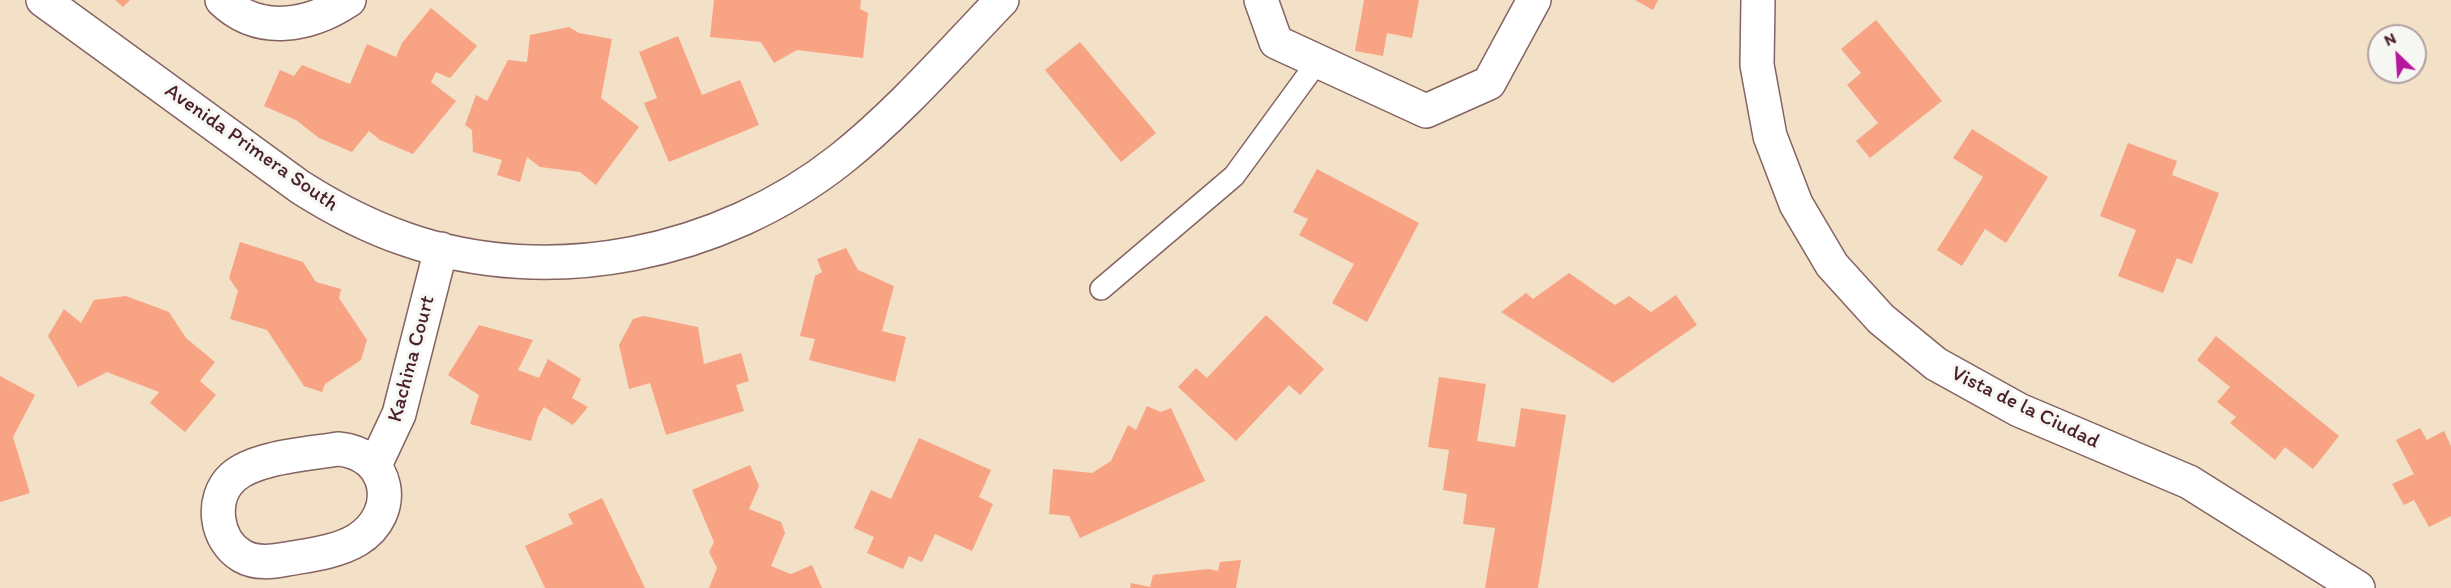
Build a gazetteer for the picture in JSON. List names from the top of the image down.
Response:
{
  "streets": {
    "street": ["Avenida Primera South", "Kachina Court", "Vista de la Ciudad"]
  },
  "crossings": [
    ["Avenida Primera South", "Kachina Court"]
  ],
  "north": "top left"
}
